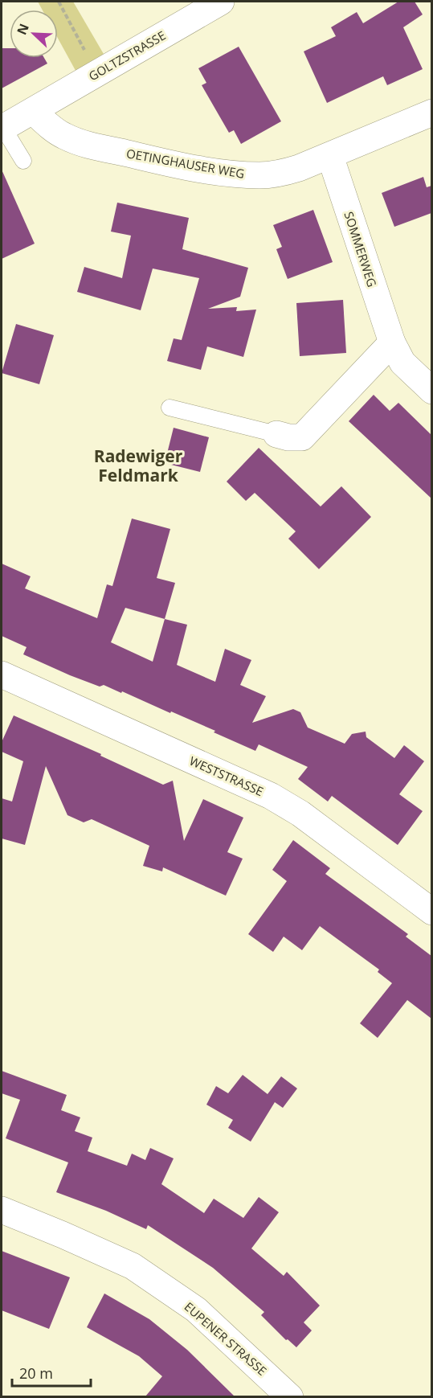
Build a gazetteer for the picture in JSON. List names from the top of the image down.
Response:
{
  "streets": {
    "street": [
      "GOLTZSTRASSE",
      "OETINGHAUSER WEG",
      "SOMMERWEG",
      "WESTSTRASSE",
      "EUPENER STRASSE"
    ]
  },
  "crossings": [
    ["GOLTZSTRASSE", "OETINGHAUSER WEG"],
    ["OETINGHAUSER WEG", "SOMMERWEG"]
  ],
  "districts": ["Radewiger Feldmark"],
  "scale_bar": "20 m",
  "north": "top left"
}
